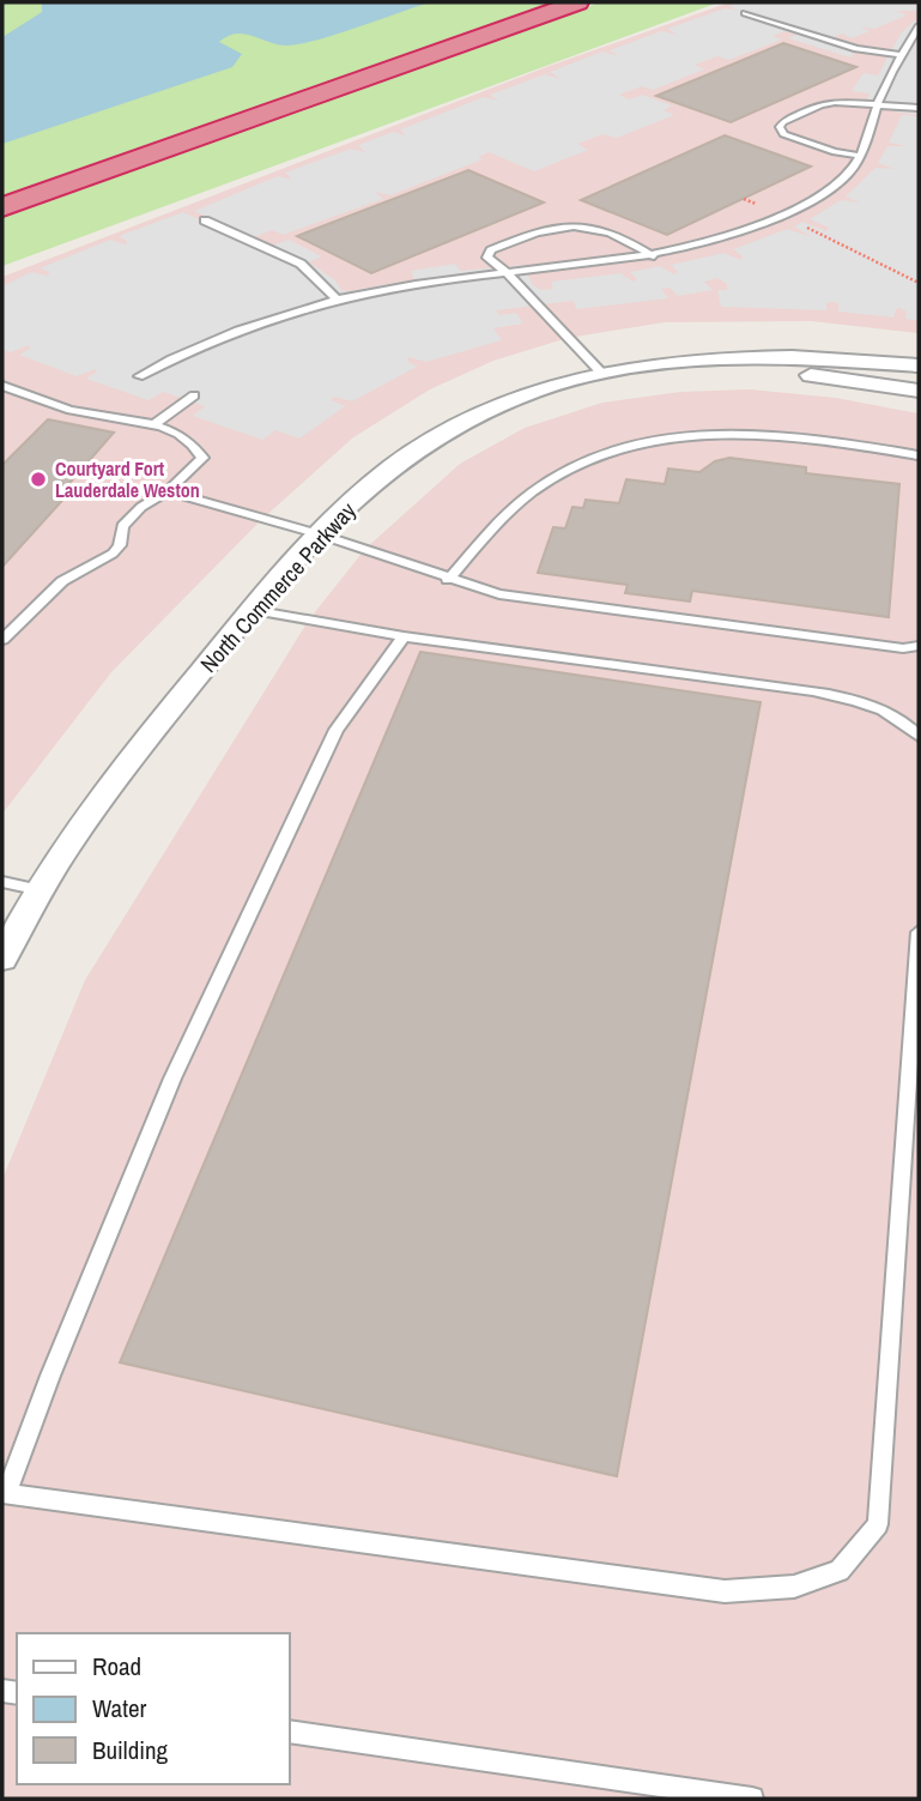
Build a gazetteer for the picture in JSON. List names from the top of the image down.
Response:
{
  "streets": {
    "street": ["North Commerce Parkway"]
  },
  "places": ["Courtyard Fort Lauderdale Weston"],
  "legend": ["Road", "Water", "Building"]
}
